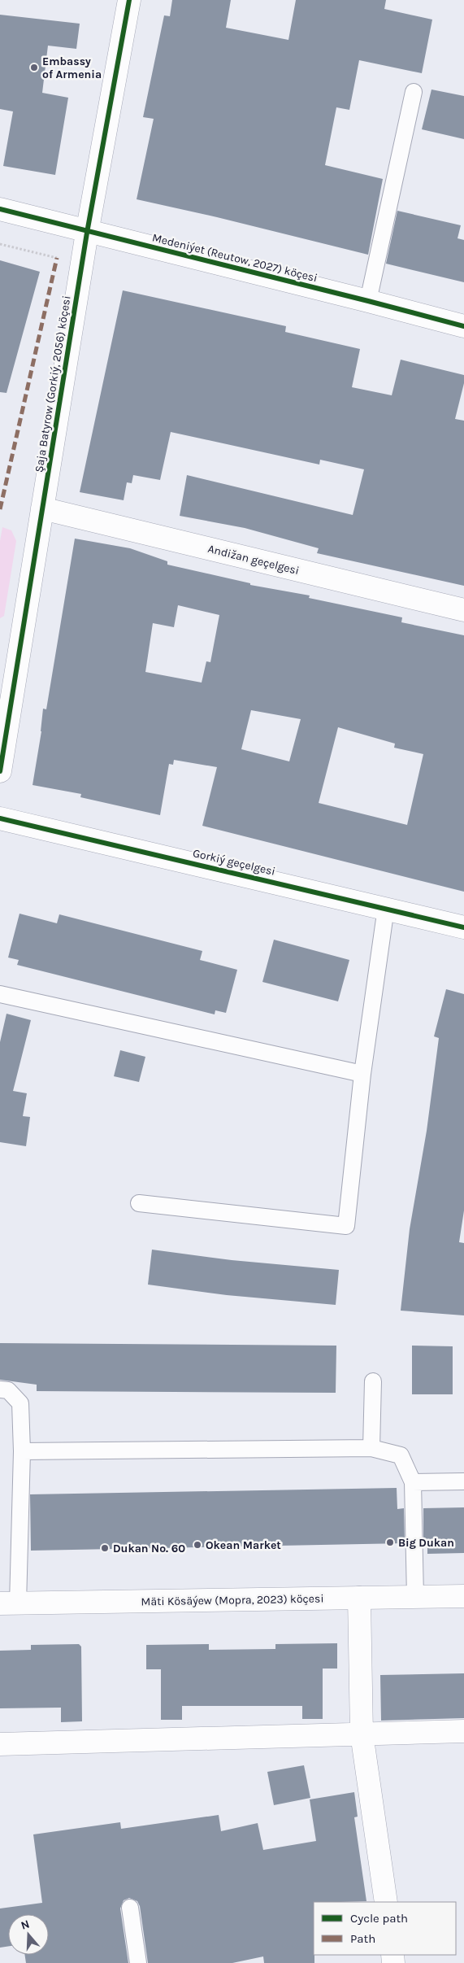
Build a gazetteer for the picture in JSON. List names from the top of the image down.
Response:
{
  "streets": {
    "street": [
      "Medeniýet (Reutow, 2027) köçesi",
      "Şaja Batyrow (Gorkiý, 2056) köçesi",
      "Andižan geçelgesi",
      "Gorkiý geçelgesi",
      "Mäti Kösäýew (Mopra, 2023) köçesi"
    ]
  },
  "crossings": [
    ["Medeniýet (Reutow, 2027) köçesi", "Şaja Batyrow (Gorkiý, 2056) köçesi"],
    ["Şaja Batyrow (Gorkiý, 2056) köçesi", "Andižan geçelgesi"]
  ],
  "places": [
    "Embassy of Armenia",
    "Big Dukan",
    "Okean Market",
    "Dukan No. 60"
  ],
  "legend": ["Cycle path", "Path"],
  "north": "top"
}
